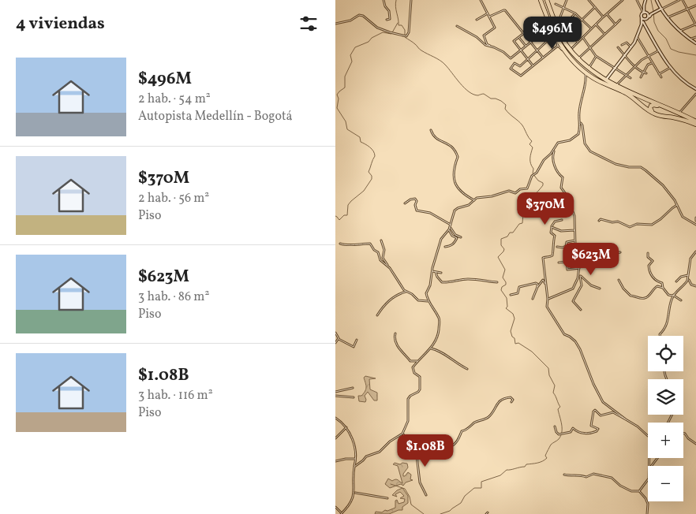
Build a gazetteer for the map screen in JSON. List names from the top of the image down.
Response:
{
  "page": {
    "heading": "4 viviendas",
    "price": [
      "$496M",
      "$370M",
      "$623M",
      "$1.08B"
    ],
    "list": [
      {
        "name": "$496M",
        "note": "2 hab. · 54 m² · Autopista Medellín - Bogotá"
      },
      {
        "name": "$370M",
        "note": "2 hab. · 56 m² · Piso"
      },
      {
        "name": "$623M",
        "note": "3 hab. · 86 m² · Piso"
      },
      {
        "name": "$1.08B",
        "note": "3 hab. · 116 m² · Piso"
      }
    ],
    "map_buttons": ["+", "−"]
  }
}
